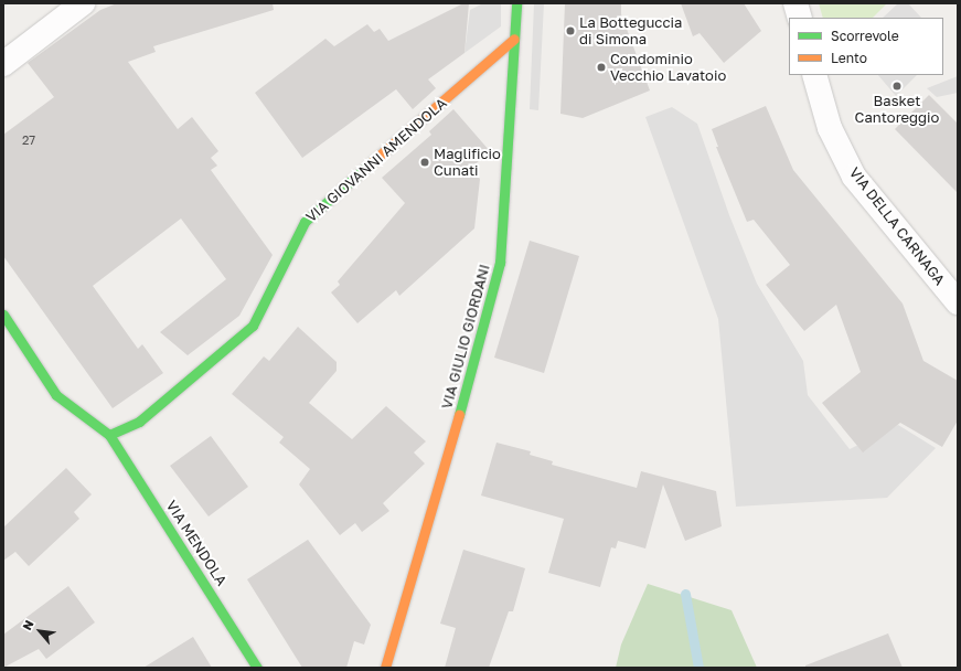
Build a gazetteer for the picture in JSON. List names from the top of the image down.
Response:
{
  "streets": {
    "street": [
      "VIA GIOVANNI AMENDOLA",
      "VIA DELLA CARNAGA",
      "VIA GIULIO GIORDANI",
      "VIA MENDOLA"
    ]
  },
  "crossings": [
    ["VIA GIOVANNI AMENDOLA", "VIA GIULIO GIORDANI"],
    ["VIA GIOVANNI AMENDOLA", "VIA MENDOLA"]
  ],
  "places": [
    "La Botteguccia di Simona",
    "Condominio Vecchio Lavatoio",
    "Basket Cantoreggio",
    "Maglificio Cunati"
  ],
  "house_numbers": ["27"],
  "legend": ["Scorrevole", "Lento"],
  "north": "top left"
}
